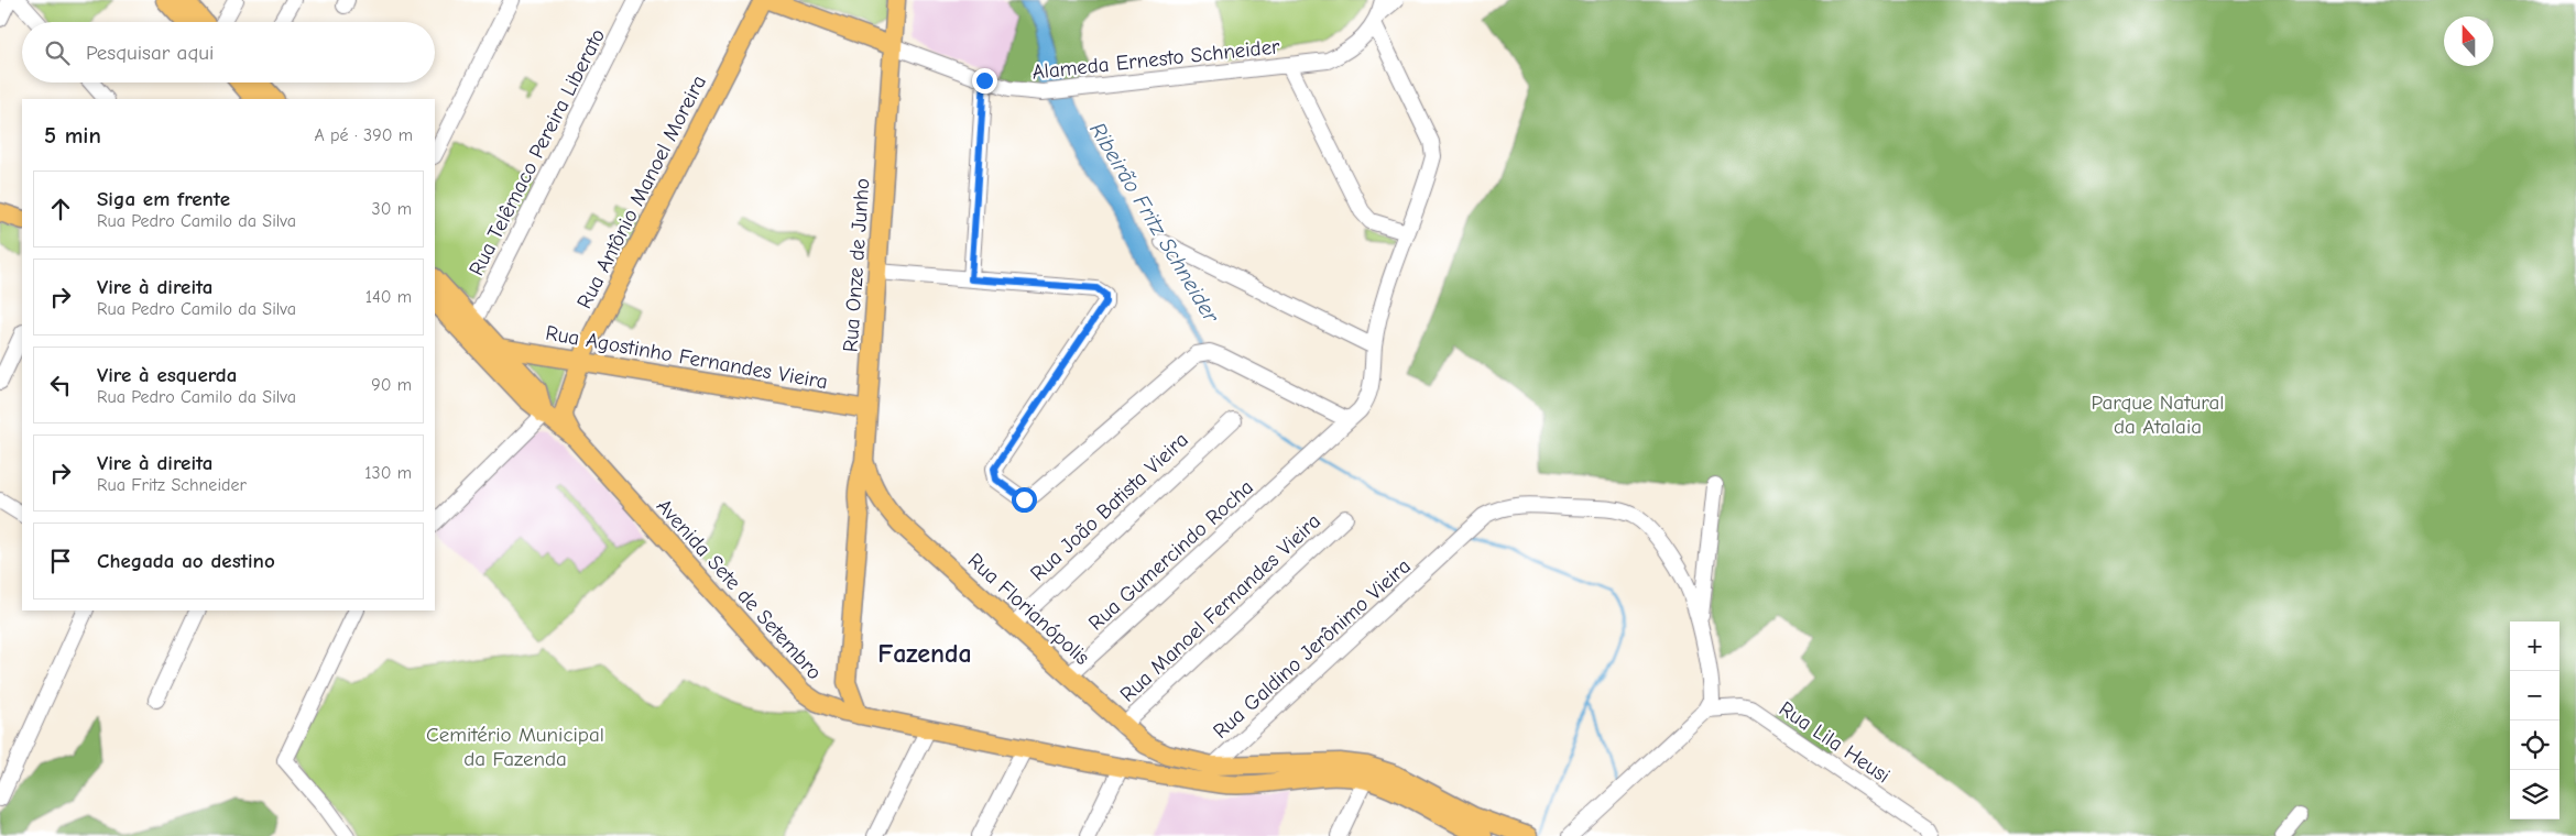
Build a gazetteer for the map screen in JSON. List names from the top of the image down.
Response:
{
  "streets": {
    "main road": [
      "Rua Antônio Manoel Moreira",
      "Rua Onze de Junho",
      "Rua Agostinho Fernandes Vieira",
      "Avenida Sete de Setembro",
      "Rua Florianópolis"
    ],
    "street": [
      "Alameda Ernesto Schneider",
      "Rua Telêmaco Pereira Liberato",
      "Rua João Batista Vieira",
      "Rua Gumercindo Rocha",
      "Rua Manoel Fernandes Vieira",
      "Rua Galdino Jerônimo Vieira",
      "Rua Lila Heusi"
    ]
  },
  "crossings": [
    ["Alameda Ernesto Schneider", "Rua Onze de Junho"],
    ["Alameda Ernesto Schneider", "Rua Gumercindo Rocha"],
    ["Rua Antônio Manoel Moreira", "Rua Agostinho Fernandes Vieira"],
    ["Rua Antônio Manoel Moreira", "Avenida Sete de Setembro"],
    ["Rua Onze de Junho", "Rua Agostinho Fernandes Vieira"],
    ["Rua Onze de Junho", "Avenida Sete de Setembro"],
    ["Rua Onze de Junho", "Rua Florianópolis"],
    ["Rua João Batista Vieira", "Rua Florianópolis"],
    ["Rua Gumercindo Rocha", "Rua Florianópolis"],
    ["Avenida Sete de Setembro", "Rua Galdino Jerônimo Vieira"],
    ["Rua Manoel Fernandes Vieira", "Rua Florianópolis"],
    ["Rua Florianópolis", "Rua Galdino Jerônimo Vieira"]
  ],
  "districts": ["Fazenda"],
  "water": ["Ribeirão Fritz Schneider"],
  "parks": ["Parque Natural da Atalaia", "Cemitério Municipal da Fazenda"],
  "north": "top",
  "page": {
    "search": "Pesquisar aqui",
    "heading": ["5 min", "A pé · 390 m"],
    "list": [
      ["Siga em frente", "Rua Pedro Camilo da Silva", "30 m"],
      ["Vire à direita", "Rua Pedro Camilo da Silva", "140 m"],
      ["Vire à esquerda", "Rua Pedro Camilo da Silva", "90 m"],
      ["Vire à direita", "Rua Fritz Schneider", "130 m"],
      "Chegada ao destino"
    ],
    "map_buttons": ["+", "−"]
  }
}
